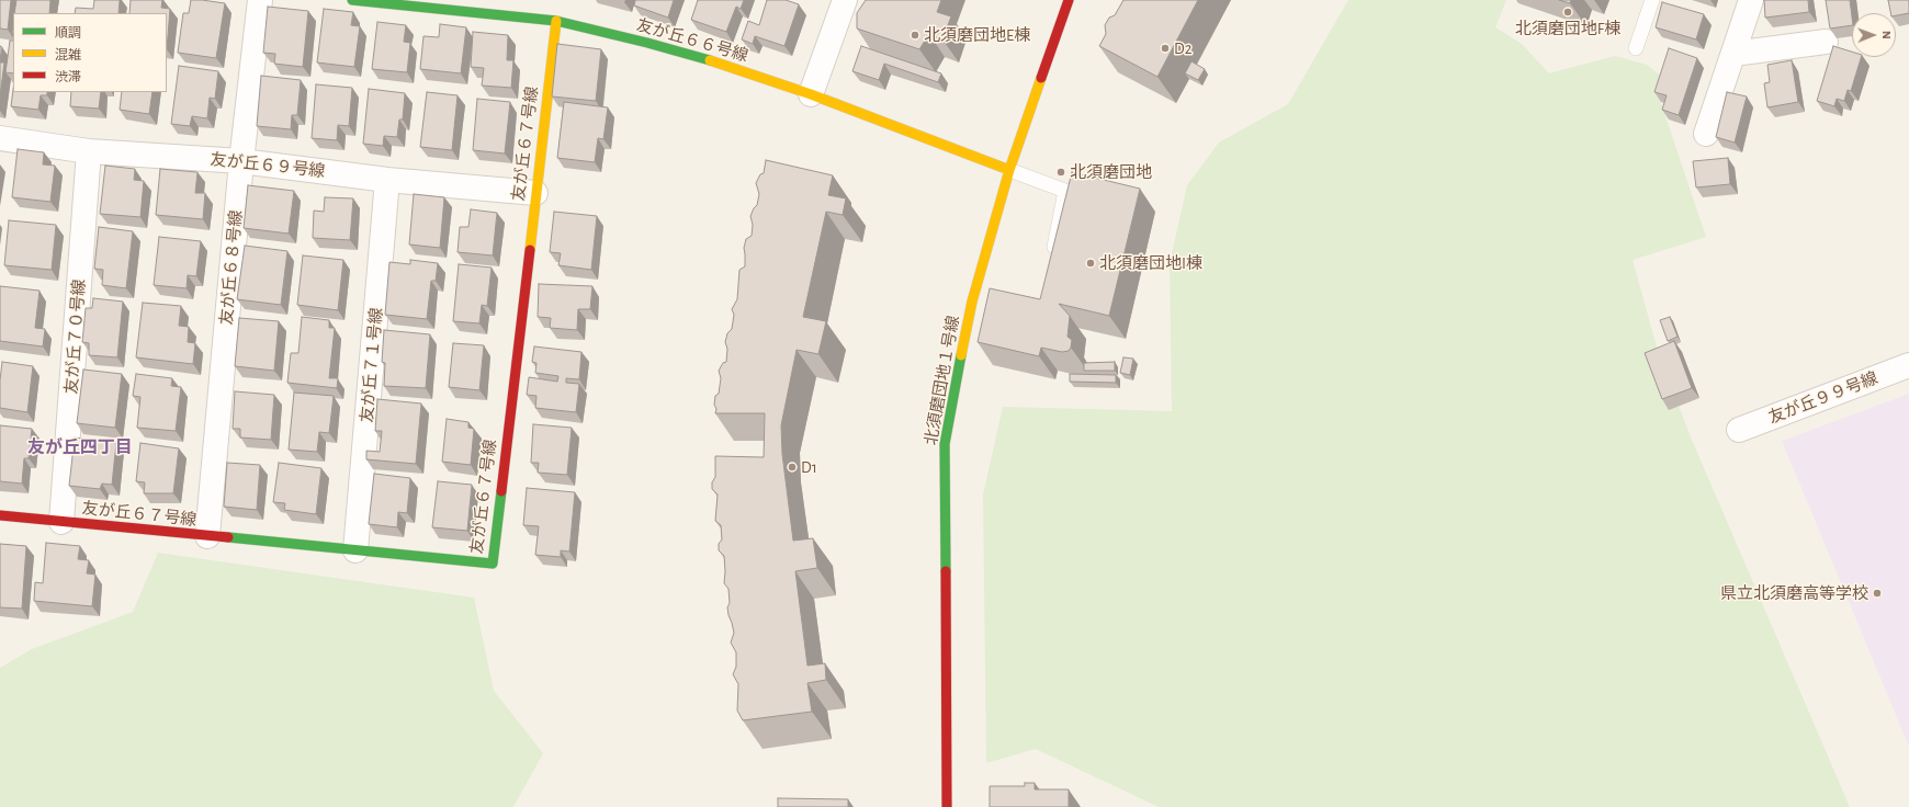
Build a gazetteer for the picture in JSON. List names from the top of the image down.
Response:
{
  "streets": {
    "street": [
      "友が丘６６号線",
      "友が丘６７号線",
      "友が丘６９号線",
      "友が丘６８号線",
      "友が丘７０号線",
      "友が丘７１号線",
      "北須磨団地１号線",
      "友が丘９９号線"
    ]
  },
  "crossings": [
    ["友が丘６６号線", "友が丘６７号線"],
    ["友が丘６６号線", "北須磨団地１号線"],
    ["友が丘６７号線", "友が丘６９号線"],
    ["友が丘６７号線", "友が丘６８号線"],
    ["友が丘６７号線", "友が丘７０号線"],
    ["友が丘６７号線", "友が丘７１号線"],
    ["友が丘６９号線", "友が丘６８号線"],
    ["友が丘６９号線", "友が丘７０号線"],
    ["友が丘６９号線", "友が丘７１号線"]
  ],
  "districts": ["友が丘四丁目"],
  "places": [
    "北須磨団地F棟",
    "北須磨団地E棟",
    "D2",
    "北須磨団地",
    "北須磨団地I棟",
    "D1",
    "県立北須磨高等学校"
  ],
  "legend": ["順調", "混雑", "渋滞"],
  "north": "right"
}
